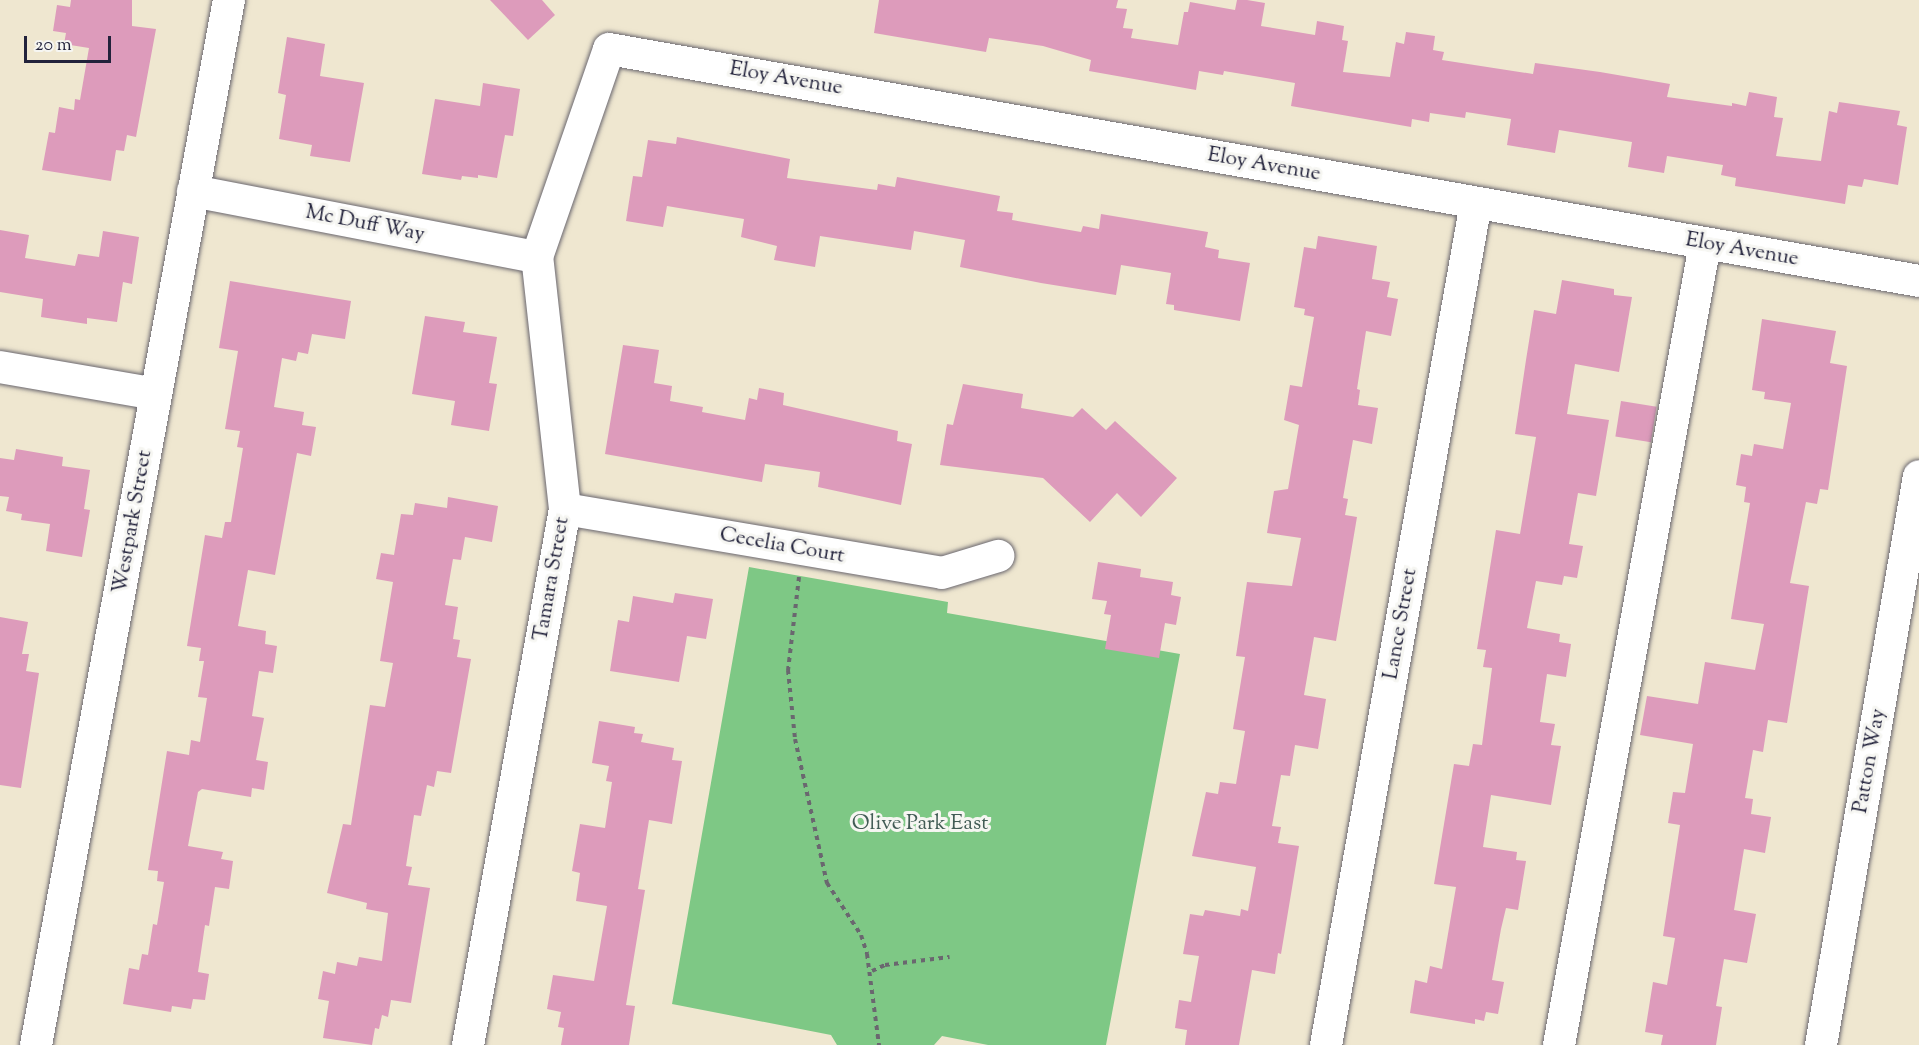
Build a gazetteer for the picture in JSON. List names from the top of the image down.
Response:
{
  "streets": {
    "street": [
      "Eloy Avenue",
      "Mc Duff Way",
      "Westpark Street",
      "Cecelia Court",
      "Tamara Street",
      "Lance Street",
      "Patton Way"
    ]
  },
  "crossings": [
    ["Eloy Avenue", "Tamara Street"],
    ["Eloy Avenue", "Lance Street"],
    ["Mc Duff Way", "Westpark Street"],
    ["Mc Duff Way", "Tamara Street"],
    ["Cecelia Court", "Tamara Street"]
  ],
  "parks": ["Olive Park East"],
  "scale_bar": "20 m"
}
